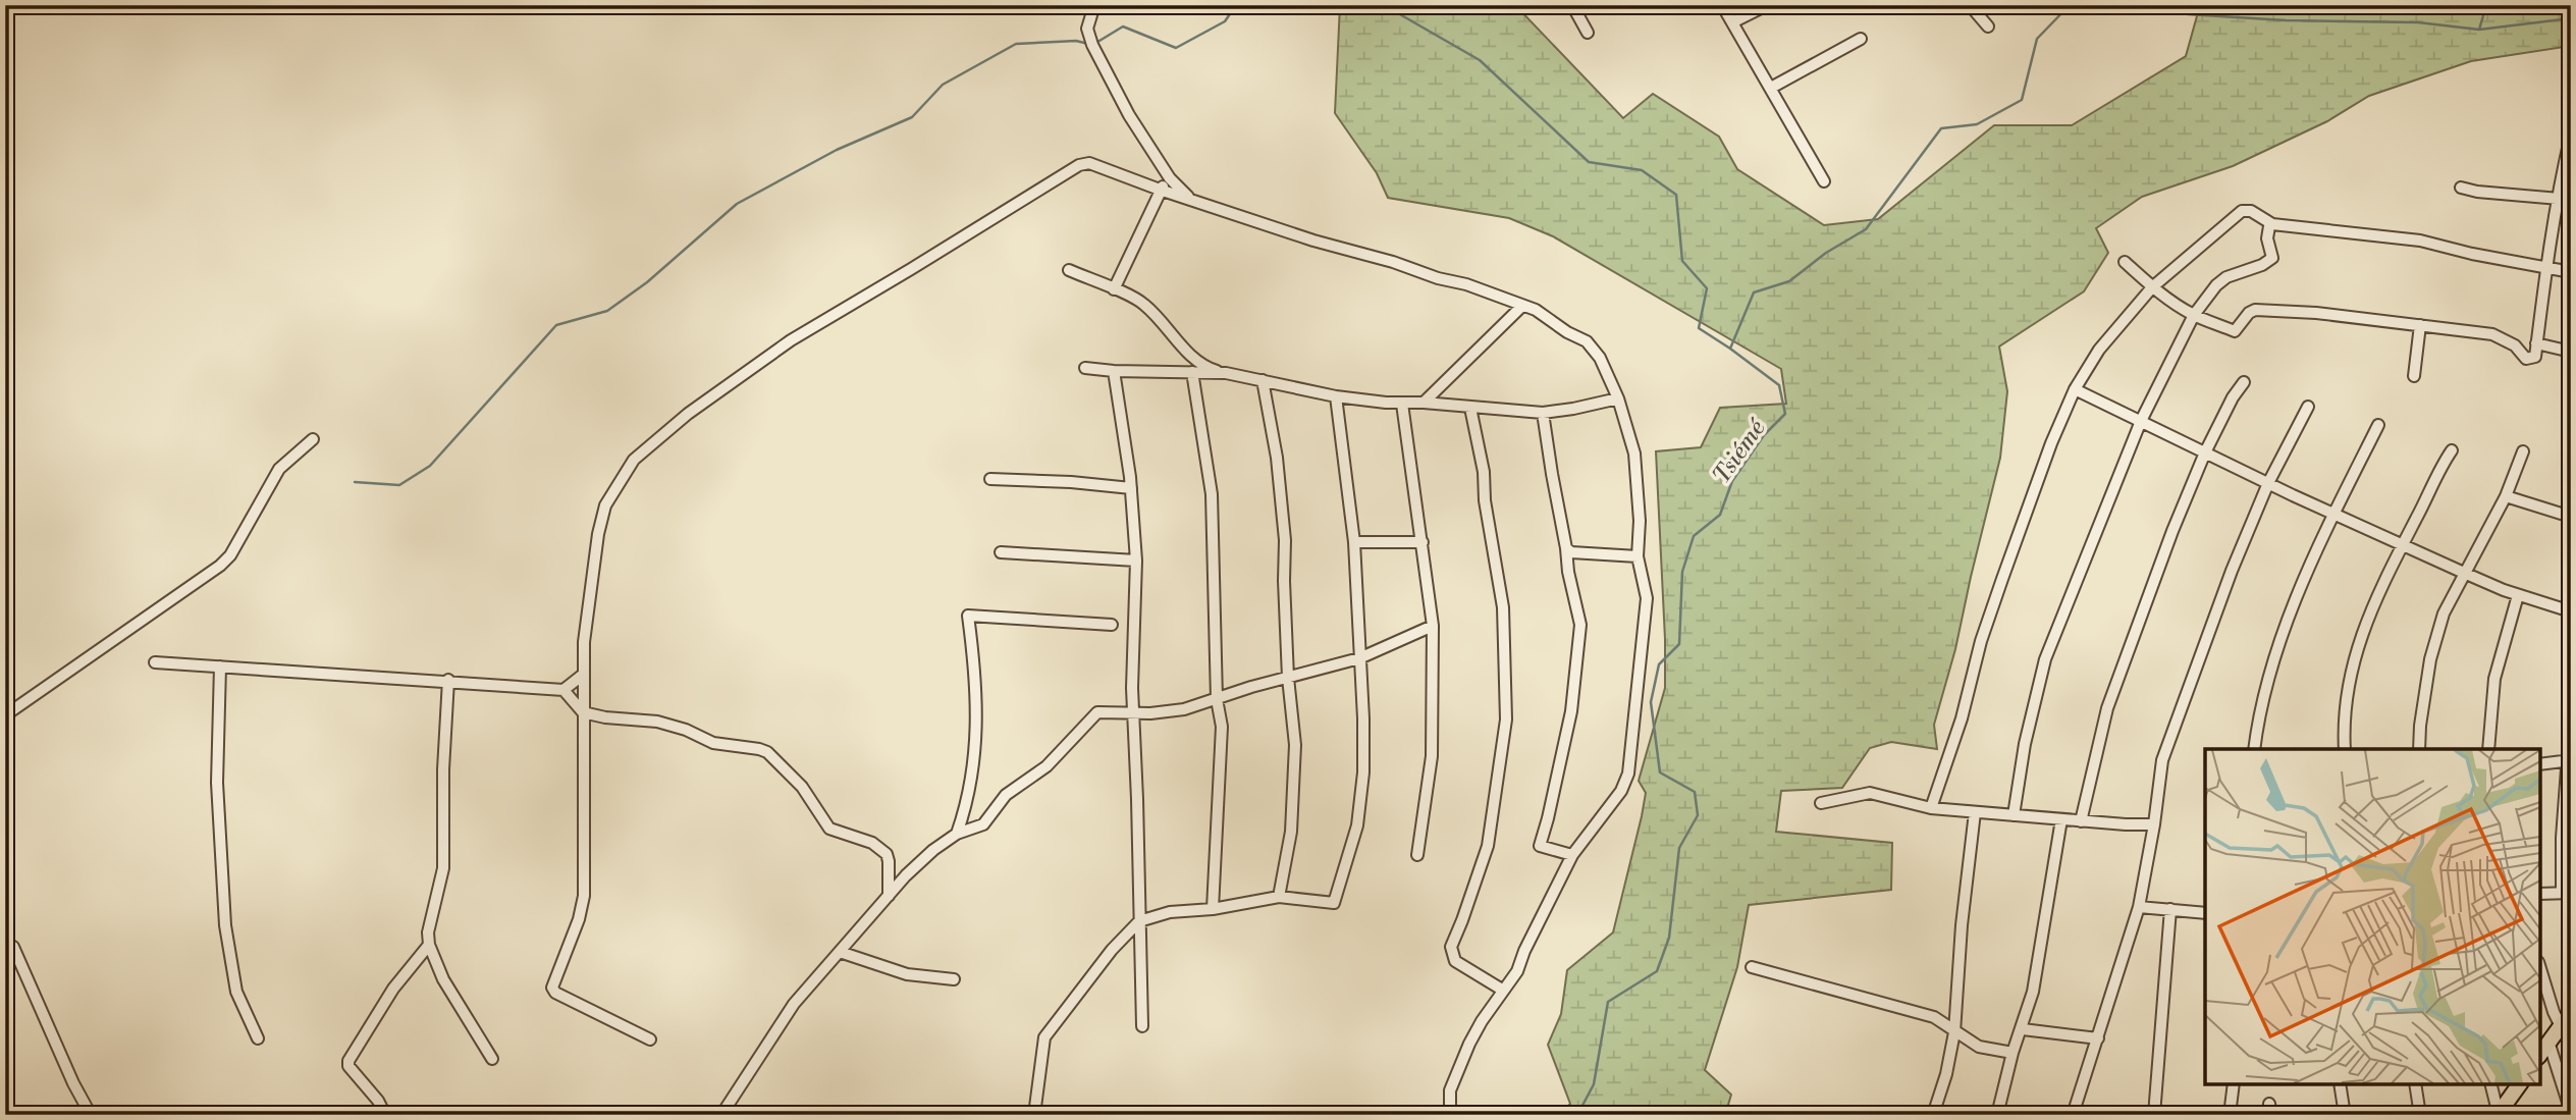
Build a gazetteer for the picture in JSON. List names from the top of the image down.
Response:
{
  "water": ["Tsiémé"]
}
